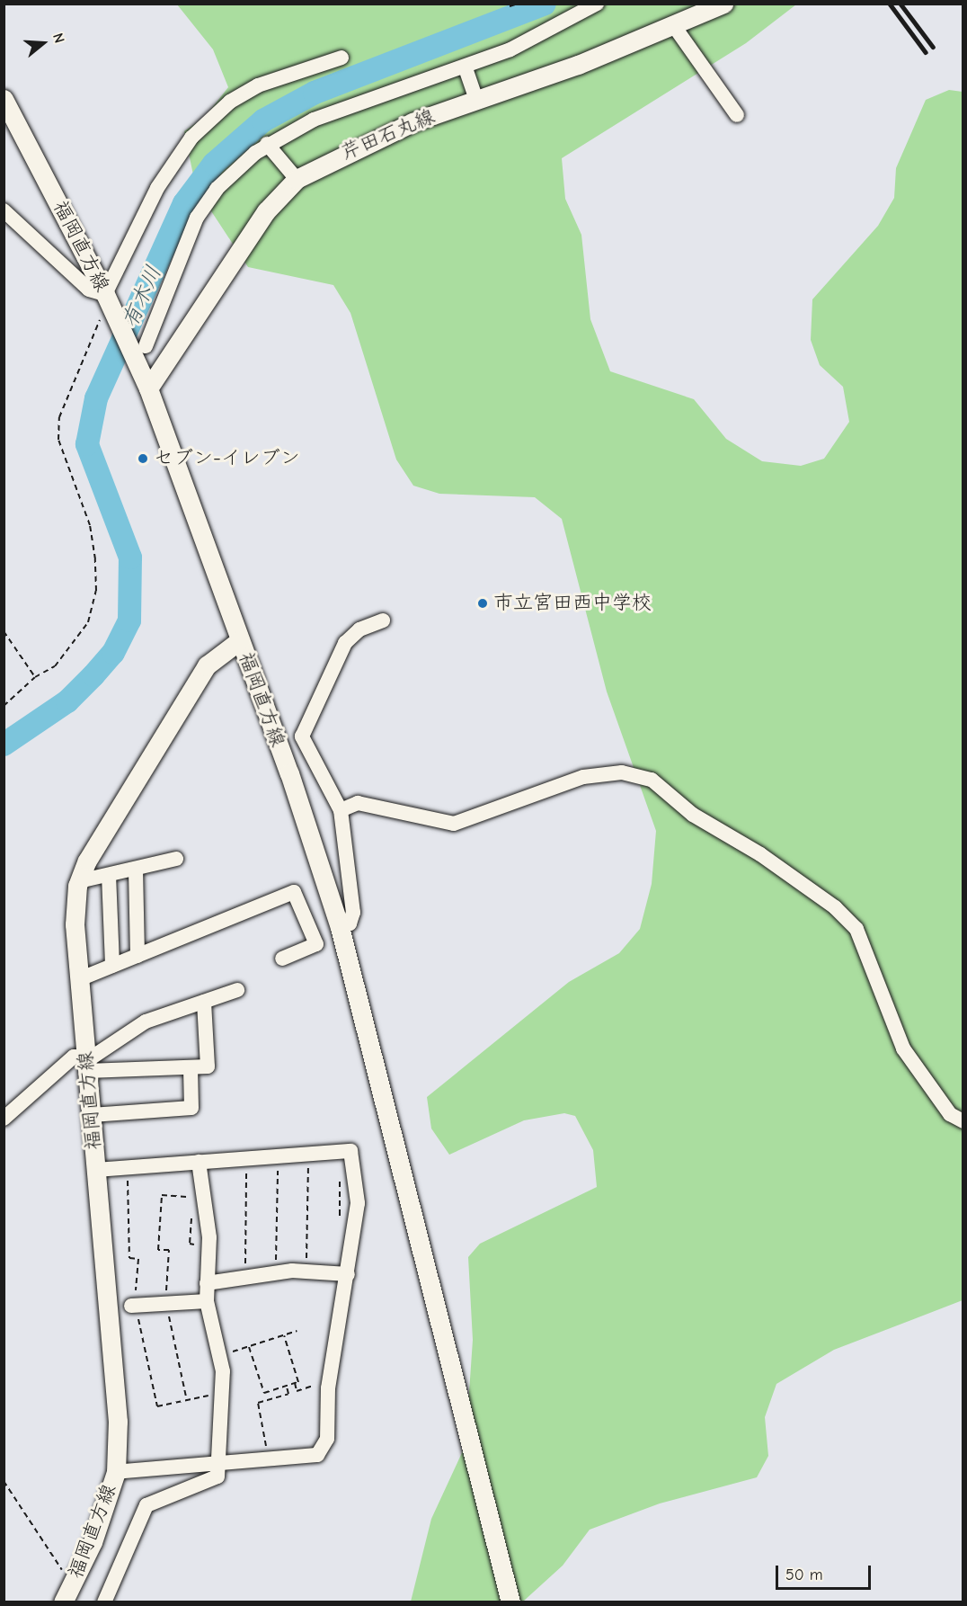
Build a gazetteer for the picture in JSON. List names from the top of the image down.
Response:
{
  "streets": {
    "main road": ["芹田石丸線", "福岡直方線"]
  },
  "crossings": [
    ["芹田石丸線", "福岡直方線"]
  ],
  "water": ["有木川"],
  "places": ["セブン-イレブン", "市立宮田西中学校"],
  "scale_bar": "50 m",
  "north": "right"
}
